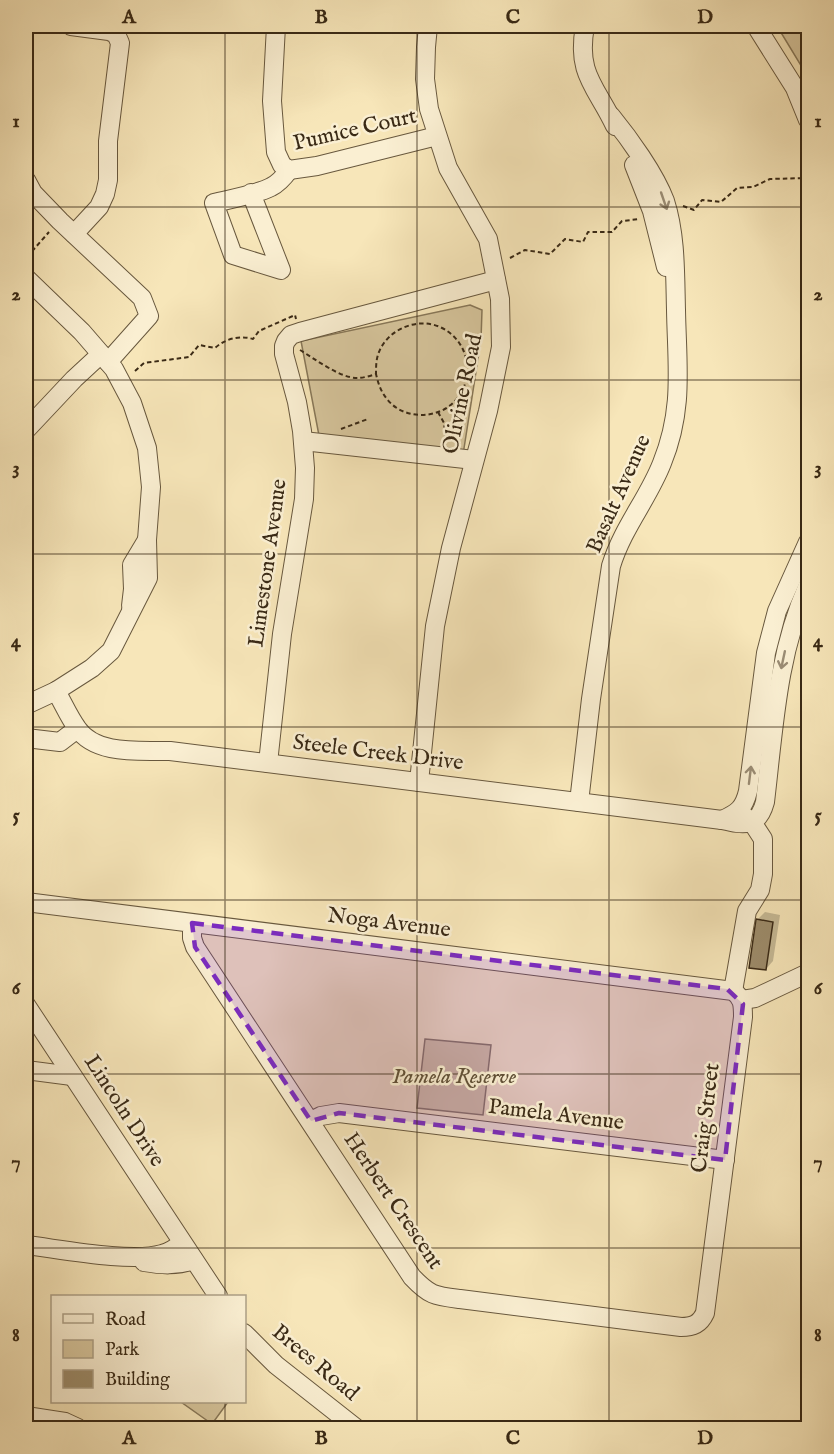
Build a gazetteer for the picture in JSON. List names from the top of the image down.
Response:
{
  "streets": {
    "street": [
      "Pumice Court",
      "Olivine Road",
      "Basalt Avenue",
      "Limestone Avenue",
      "Steele Creek Drive",
      "Noga Avenue",
      "Lincoln Drive",
      "Pamela Avenue",
      "Craig Street",
      "Herbert Crescent",
      "Brees Road"
    ]
  },
  "crossings": [
    ["Pumice Court", "Olivine Road"],
    ["Olivine Road", "Limestone Avenue"],
    ["Olivine Road", "Steele Creek Drive"],
    ["Basalt Avenue", "Steele Creek Drive"],
    ["Limestone Avenue", "Steele Creek Drive"],
    ["Steele Creek Drive", "Craig Street"],
    ["Noga Avenue", "Craig Street"],
    ["Noga Avenue", "Herbert Crescent"],
    ["Pamela Avenue", "Craig Street"],
    ["Pamela Avenue", "Herbert Crescent"],
    ["Craig Street", "Herbert Crescent"]
  ],
  "parks": ["Pamela Reserve"],
  "legend": ["Road", "Park", "Building"],
  "grid": {
    "columns": [
      "A",
      "B",
      "C",
      "D"
    ],
    "rows": [
      "1",
      "2",
      "3",
      "4",
      "5",
      "6",
      "7",
      "8"
    ]
  }
}
